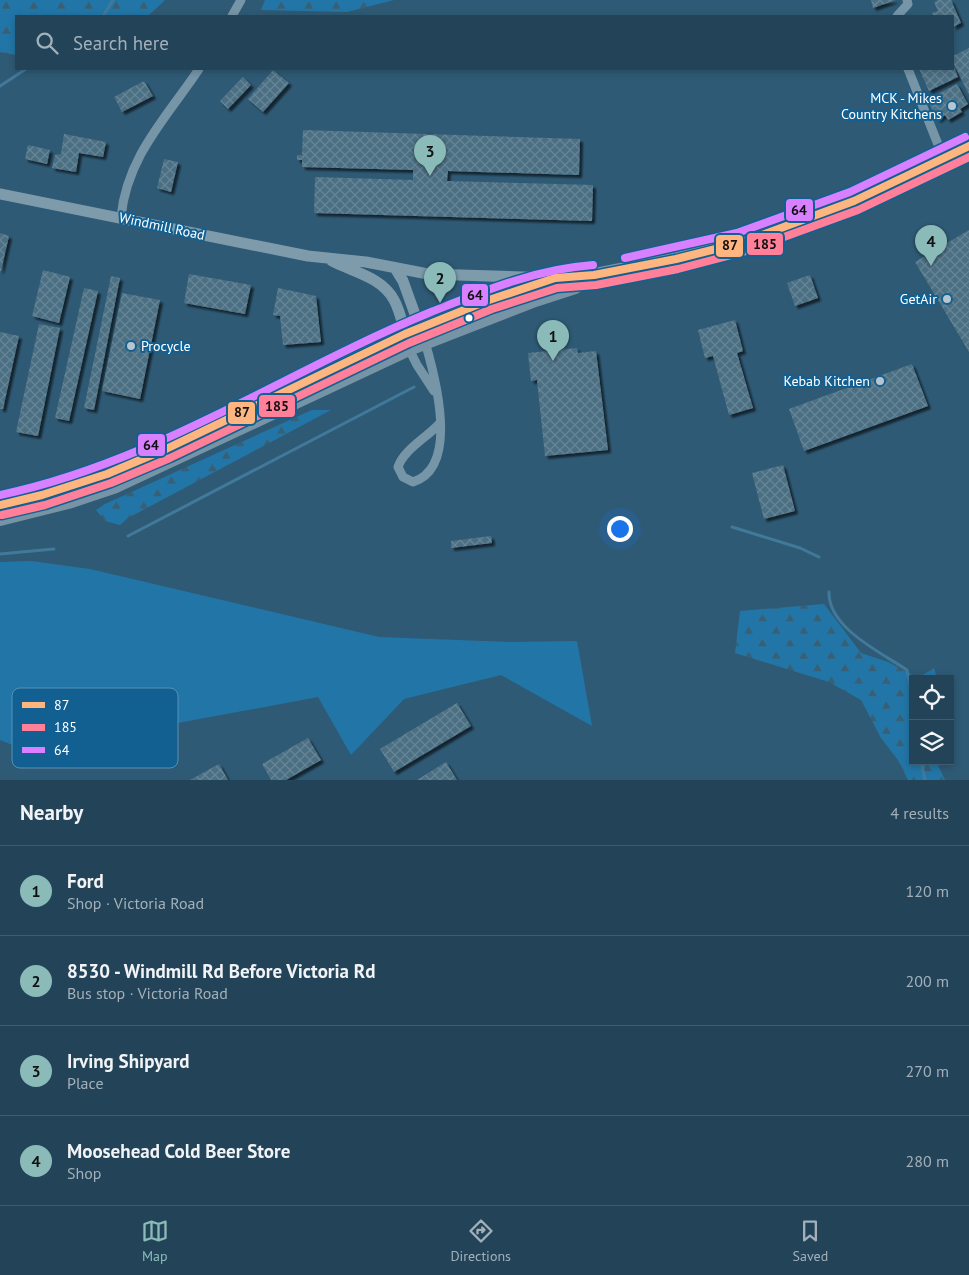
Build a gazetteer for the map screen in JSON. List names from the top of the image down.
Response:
{
  "streets": {
    "main road": ["Windmill Road"]
  },
  "places": [
    "MCK - Mikes Country Kitchens",
    "GetAir",
    "Procycle",
    "Kebab Kitchen"
  ],
  "lines": ["transit line 64", "transit line 87", "transit line 185"],
  "legend": ["87", "185", "64"],
  "page": {
    "search": "Search here",
    "pins": [
      "3",
      "4",
      "2",
      "1"
    ],
    "heading": ["Nearby", "4 results"],
    "list": [
      {
        "mark": "1",
        "name": "Ford",
        "note": "Shop · Victoria Road",
        "value": "120 m"
      },
      {
        "mark": "2",
        "name": "8530 - Windmill Rd Before Victoria Rd",
        "note": "Bus stop · Victoria Road",
        "value": "200 m"
      },
      {
        "mark": "3",
        "name": "Irving Shipyard",
        "note": "Place",
        "value": "270 m"
      },
      {
        "mark": "4",
        "name": "Moosehead Cold Beer Store",
        "note": "Shop",
        "value": "280 m"
      }
    ],
    "nav": ["Map", "Directions", "Saved"]
  }
}
